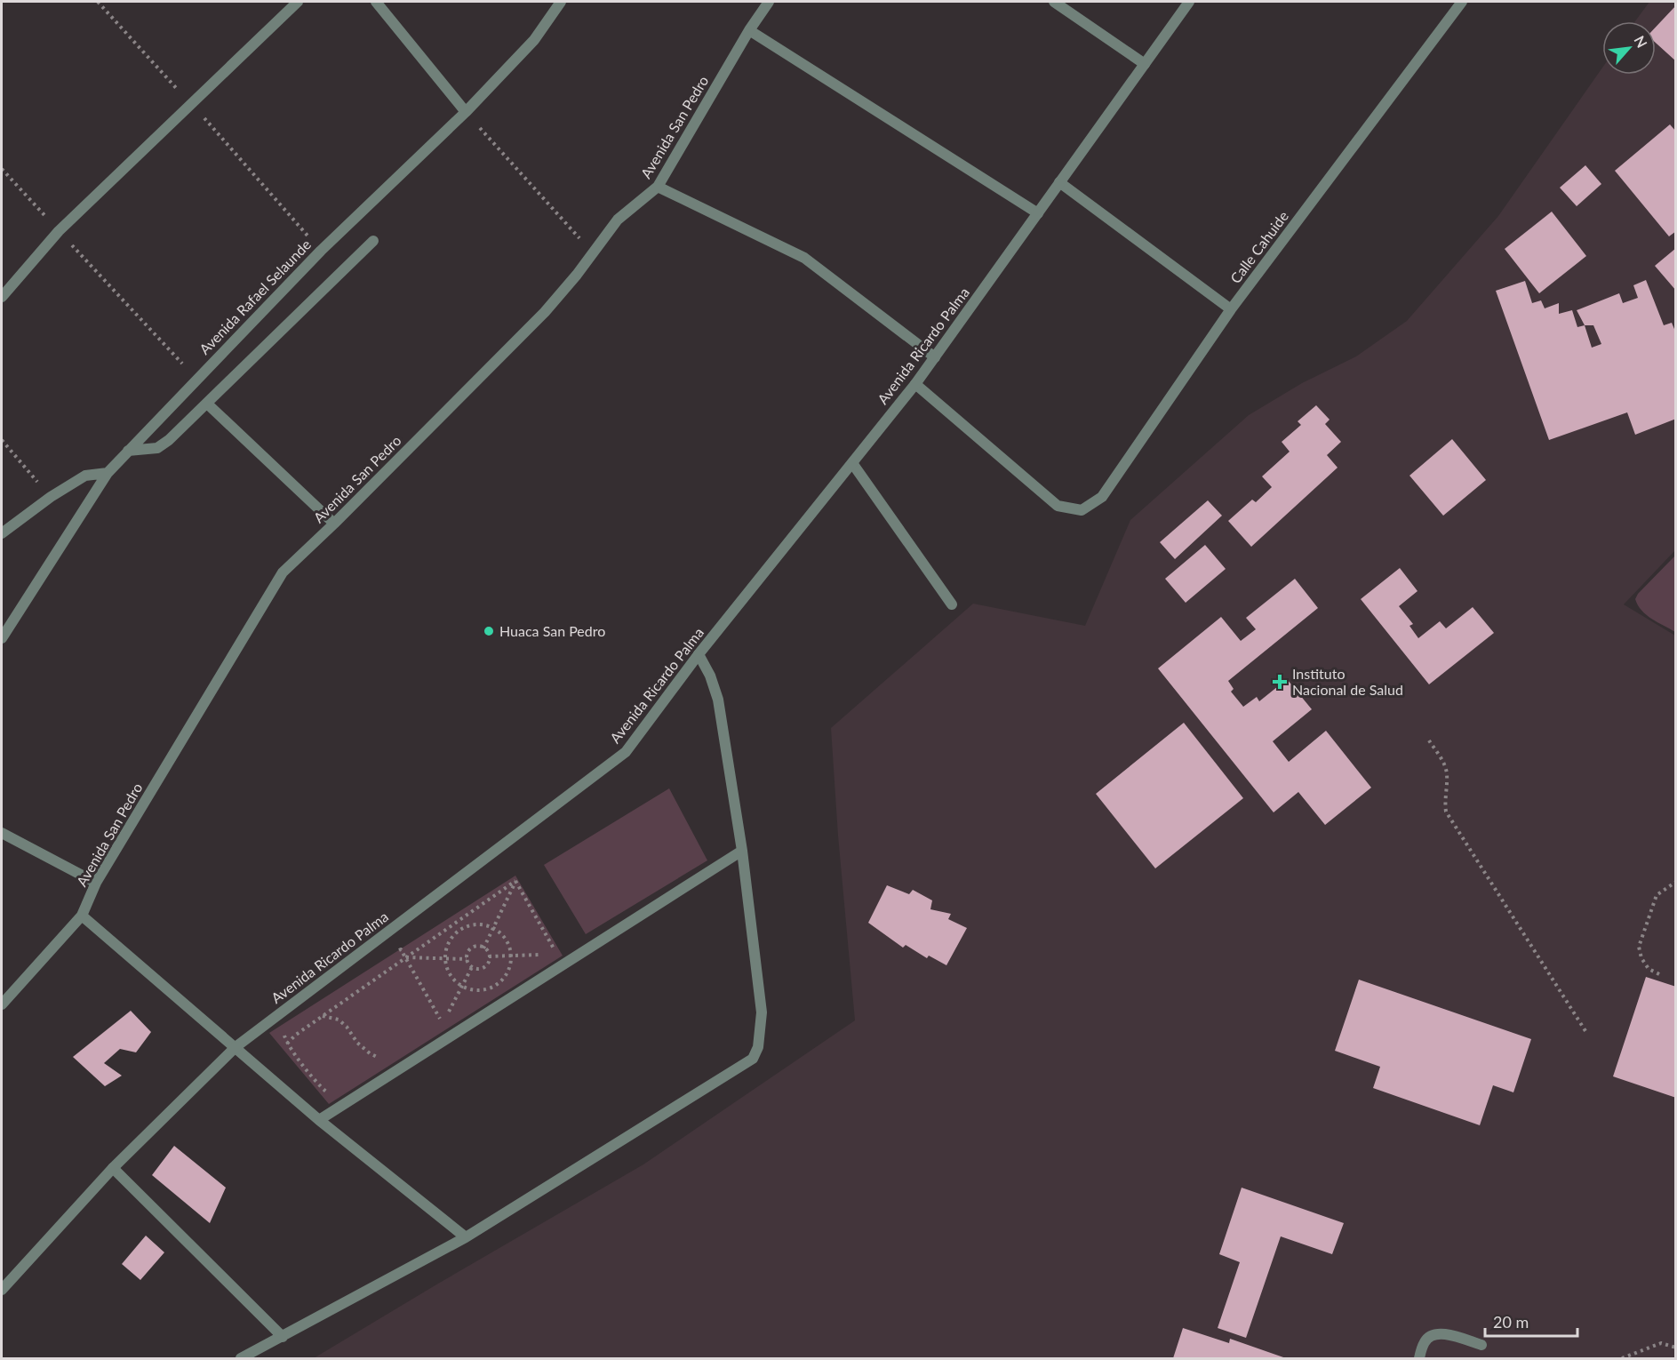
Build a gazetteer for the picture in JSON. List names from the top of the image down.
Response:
{
  "streets": {
    "street": [
      "Avenida San Pedro",
      "Calle Cahuide",
      "Avenida Rafael Selaunde",
      "Avenida Ricardo Palma"
    ]
  },
  "crossings": [
    ["Calle Cahuide", "Avenida Ricardo Palma"]
  ],
  "places": {
    "other": ["Huaca San Pedro"],
    "health": ["Instituto Nacional de Salud"]
  },
  "scale_bar": "20 m",
  "north": "top right"
}
